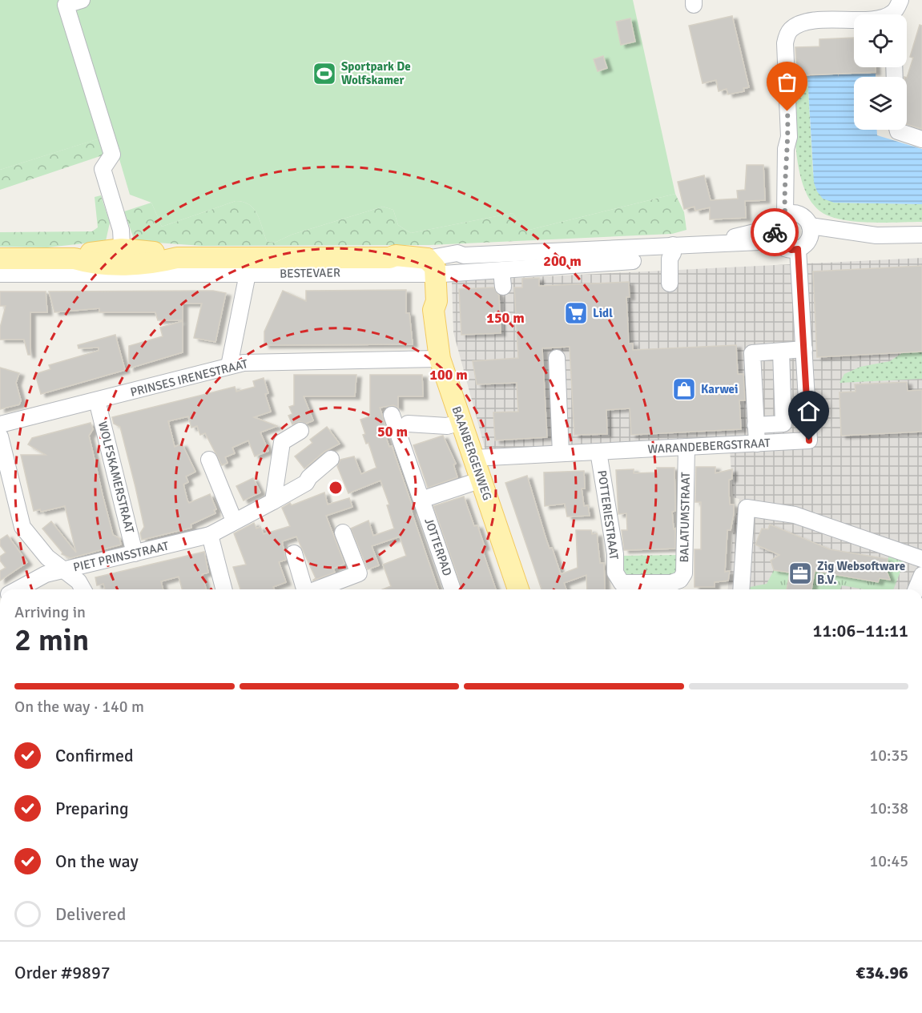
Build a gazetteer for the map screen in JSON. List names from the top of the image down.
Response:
{
  "streets": {
    "main road": ["BESTEVAER", "BAANBERGENWEG"],
    "street": [
      "PRINSES IRENESTRAAT",
      "WARANDEBERGSTRAAT",
      "WOLFSKAMERSTRAAT",
      "POTTERIESTRAAT",
      "BALATUMSTRAAT",
      "JOTTERPAD",
      "PIET PRINSSTRAAT"
    ]
  },
  "crossings": [
    ["BESTEVAER", "WARANDEBERGSTRAAT"],
    ["BESTEVAER", "BAANBERGENWEG"],
    ["PRINSES IRENESTRAAT", "BAANBERGENWEG"],
    ["PRINSES IRENESTRAAT", "WOLFSKAMERSTRAAT"],
    ["WARANDEBERGSTRAAT", "BAANBERGENWEG"],
    ["WARANDEBERGSTRAAT", "POTTERIESTRAAT"],
    ["WARANDEBERGSTRAAT", "BALATUMSTRAAT"],
    ["WOLFSKAMERSTRAAT", "PIET PRINSSTRAAT"],
    ["POTTERIESTRAAT", "BALATUMSTRAAT"]
  ],
  "places": {
    "sports": ["Sportpark De Wolfskamer"],
    "supermarket": ["Lidl"],
    "shop": ["Karwei"],
    "office": ["Zig Websoftware B.V."]
  },
  "page": {
    "heading": ["2 min", "Arriving in", "11:06–11:11"],
    "panel": ["Order #9897", "€34.96"],
    "bar": "On the way · 140 m",
    "list": [
      ["Confirmed", "10:35"],
      ["Preparing", "10:38"],
      ["On the way", "10:45"],
      "Delivered"
    ]
  },
  "rings": [
    "200 m",
    "150 m",
    "100 m",
    "50 m"
  ]
}
